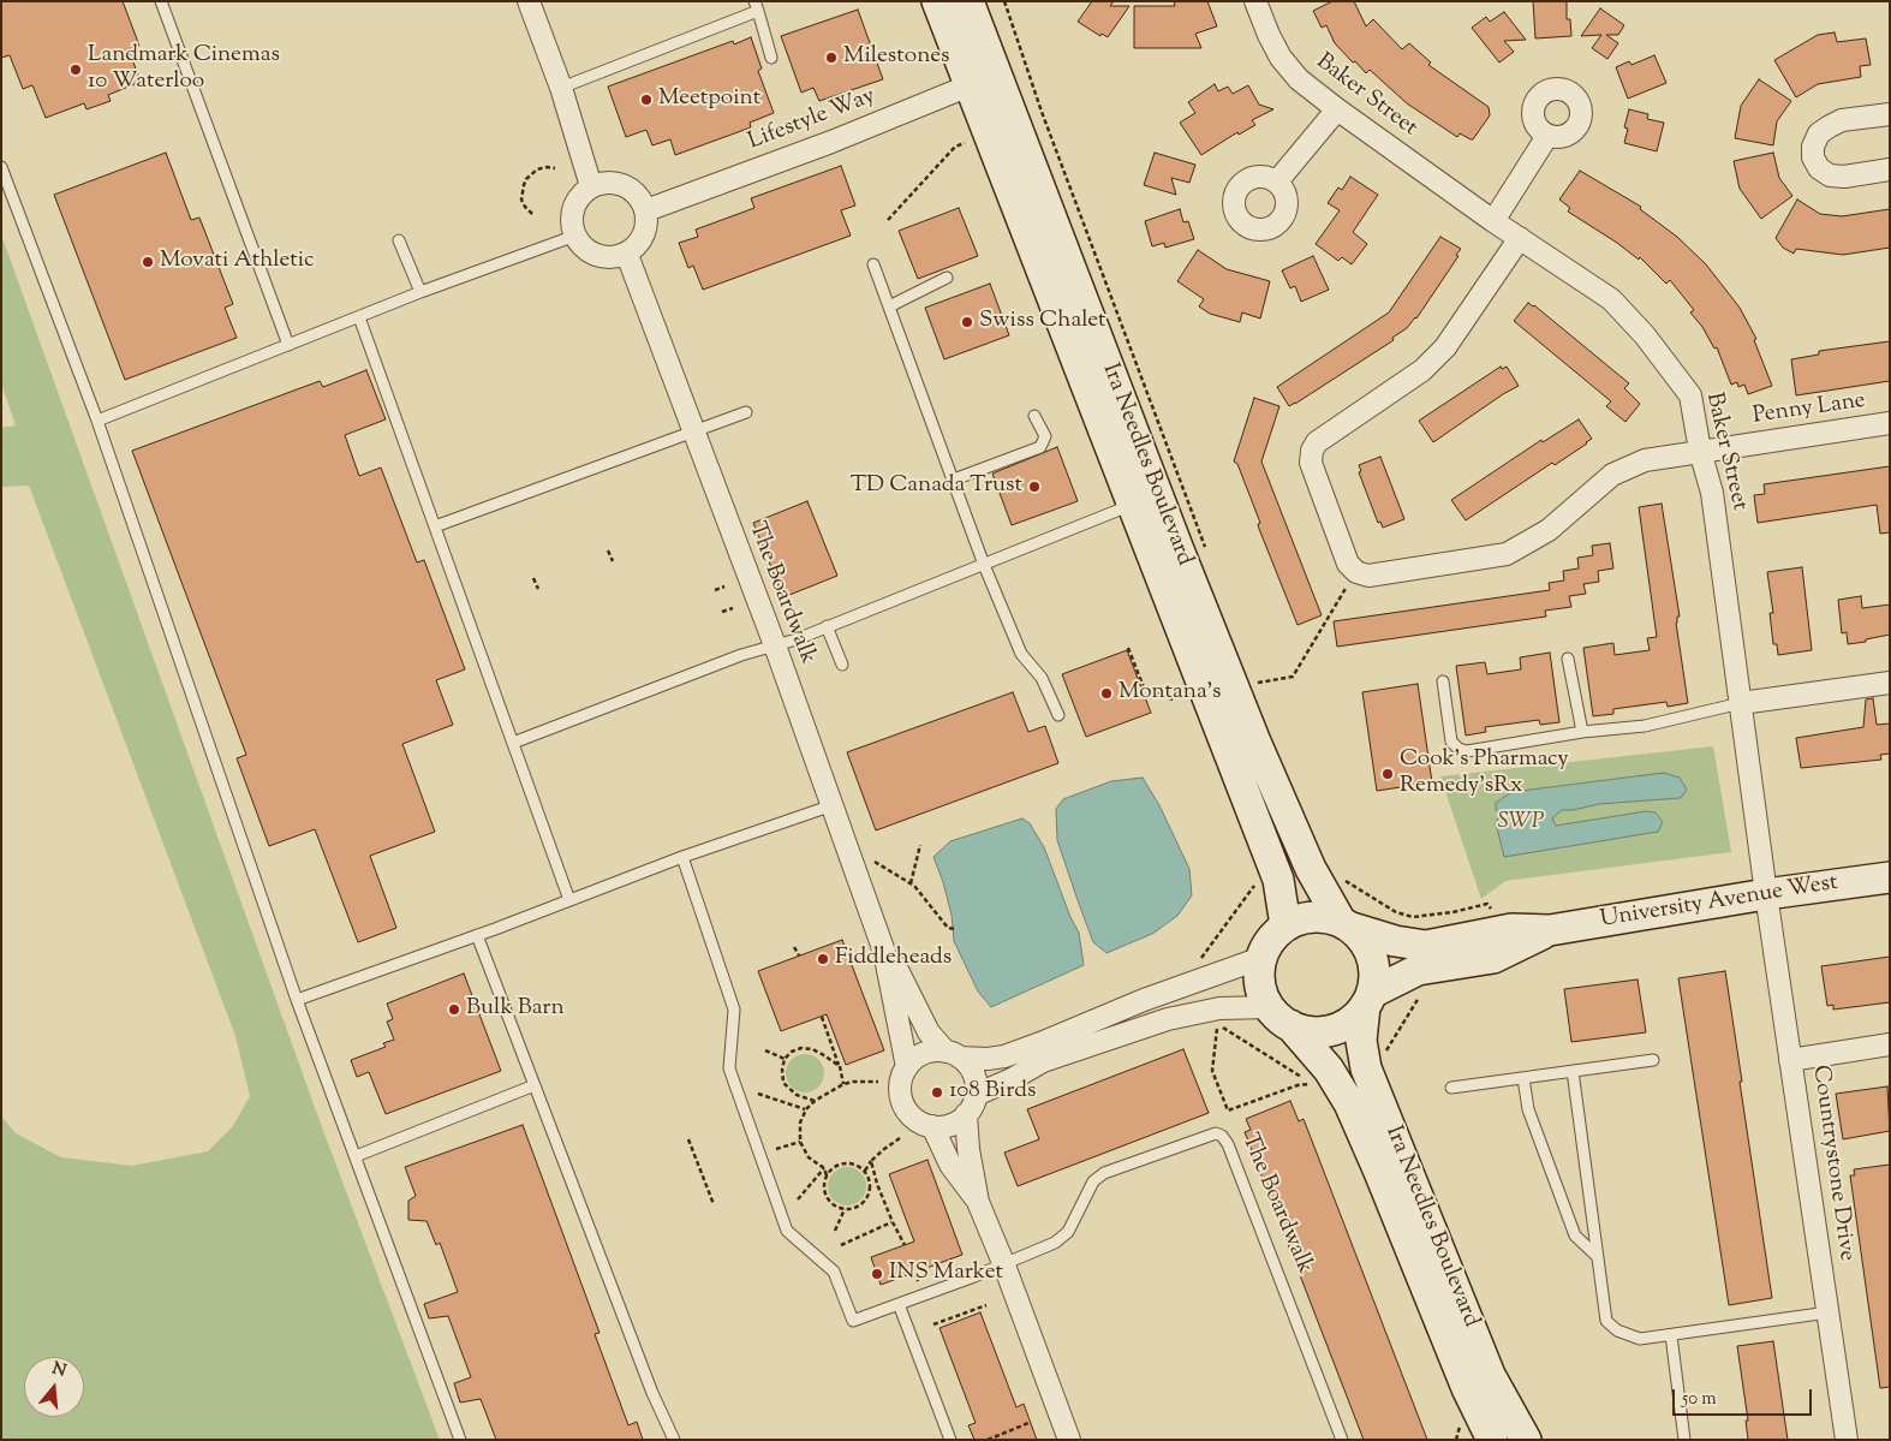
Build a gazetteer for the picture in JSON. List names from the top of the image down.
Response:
{
  "streets": {
    "main road": ["Ira Needles Boulevard", "University Avenue West"],
    "street": [
      "Baker Street",
      "Lifestyle Way",
      "Penny Lane",
      "The Boardwalk",
      "Countrystone Drive"
    ]
  },
  "crossings": [
    ["Baker Street", "Penny Lane"],
    ["Baker Street", "University Avenue West"],
    ["Baker Street", "Countrystone Drive"],
    ["Lifestyle Way", "Ira Needles Boulevard"],
    ["Lifestyle Way", "The Boardwalk"],
    ["Ira Needles Boulevard", "University Avenue West"],
    ["University Avenue West", "Countrystone Drive"]
  ],
  "parks": ["SWP"],
  "places": [
    "Milestones",
    "Landmark Cinemas 10 Waterloo",
    "Meetpoint",
    "Movati Athletic",
    "Swiss Chalet",
    "TD Canada Trust",
    "Montana's",
    "Cook's Pharmacy Remedy'sRx",
    "Fiddleheads",
    "Bulk Barn",
    "108 Birds",
    "INS Market"
  ],
  "scale_bar": "50 m",
  "north": "top"
}
